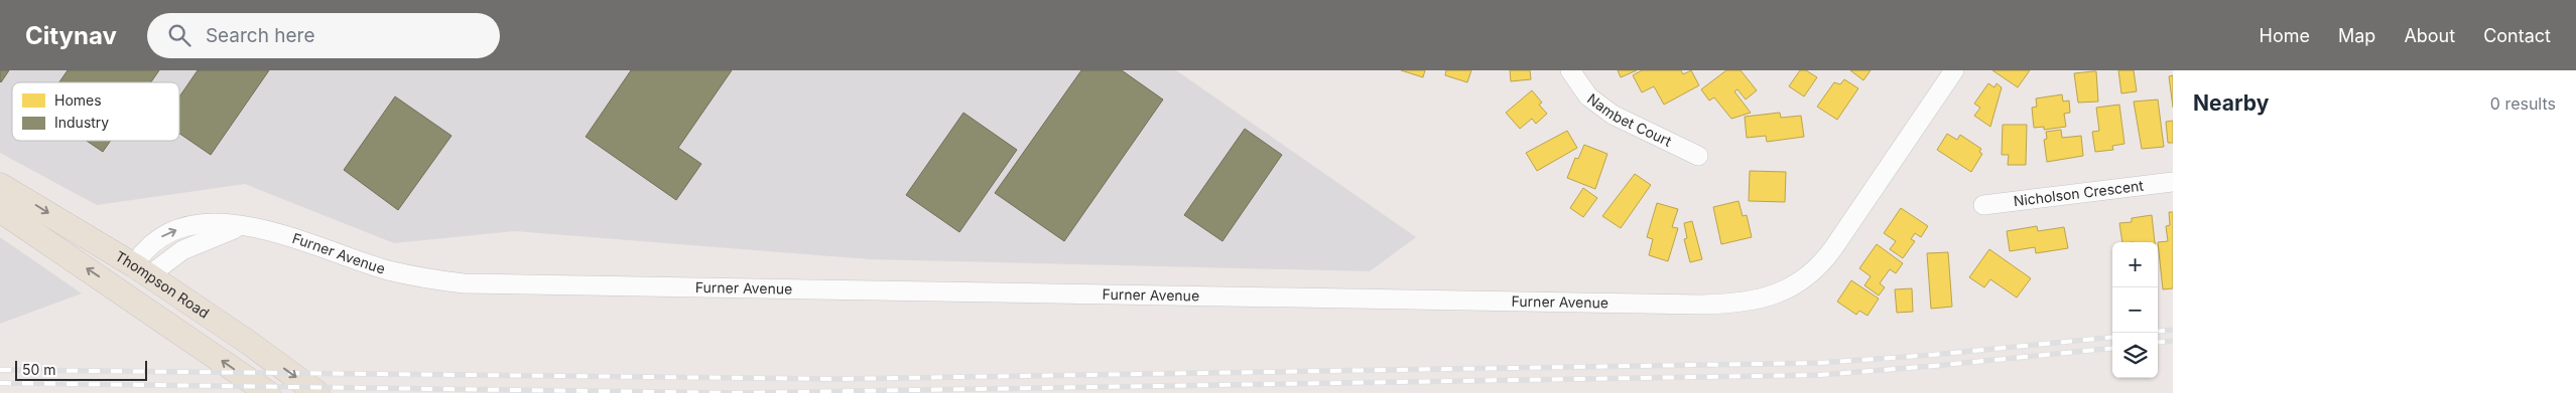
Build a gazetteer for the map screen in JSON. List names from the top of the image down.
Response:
{
  "streets": {
    "main road": ["Thompson Road"],
    "street": ["Nambet Court", "Nicholson Crescent", "Furner Avenue"]
  },
  "crossings": [
    ["Furner Avenue", "Thompson Road"]
  ],
  "legend": ["Homes", "Industry"],
  "scale_bar": "50 m",
  "page": {
    "header": "Citynav",
    "search": "Search here",
    "nav": [
      "Home",
      "Map",
      "About",
      "Contact"
    ],
    "heading": ["Nearby", "0 results"],
    "map_buttons": ["+", "−"],
    "scale": "50 m"
  }
}
